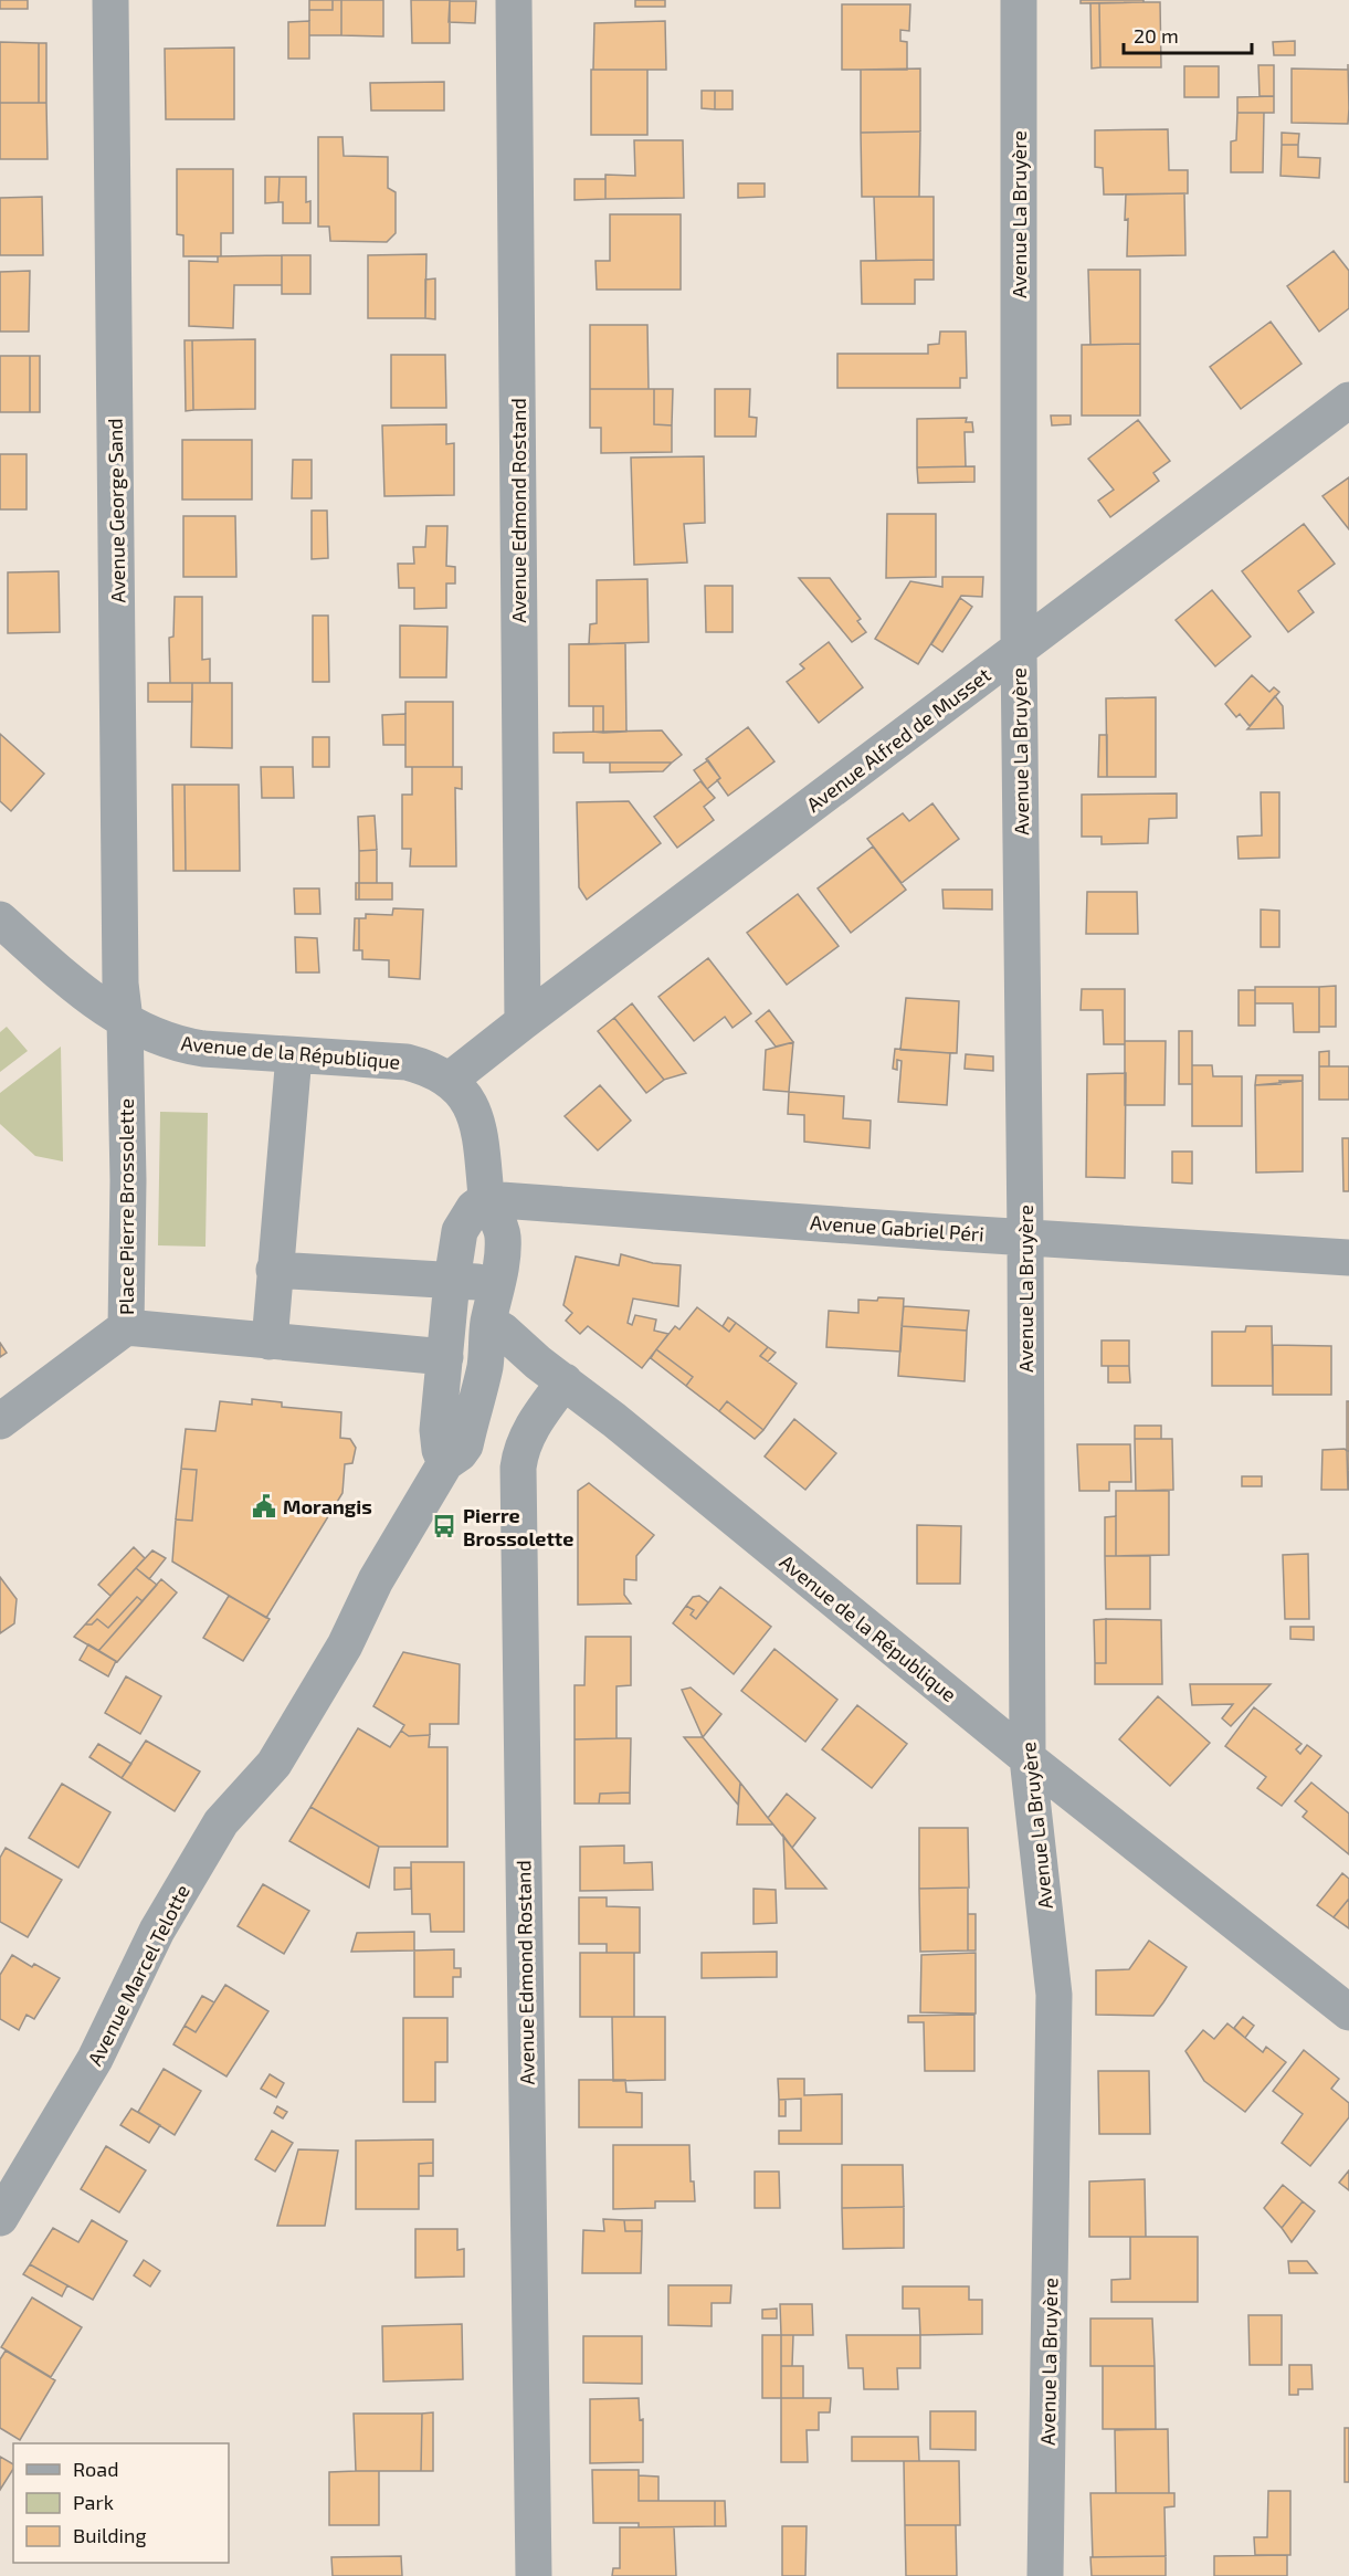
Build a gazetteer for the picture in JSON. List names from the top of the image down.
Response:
{
  "streets": {
    "street": [
      "Avenue La Bruyère",
      "Avenue George Sand",
      "Avenue Edmond Rostand",
      "Avenue Alfred de Musset",
      "Avenue de la République",
      "Place Pierre Brossolette",
      "Avenue Gabriel Péri",
      "Avenue Marcel Telotte"
    ]
  },
  "crossings": [
    ["Avenue La Bruyère", "Avenue Alfred de Musset"],
    ["Avenue La Bruyère", "Avenue de la République"],
    ["Avenue La Bruyère", "Avenue Gabriel Péri"],
    ["Avenue George Sand", "Avenue de la République"],
    ["Avenue George Sand", "Place Pierre Brossolette"],
    ["Avenue Edmond Rostand", "Avenue Alfred de Musset"],
    ["Avenue Edmond Rostand", "Avenue de la République"],
    ["Avenue Alfred de Musset", "Avenue de la République"],
    ["Avenue de la République", "Place Pierre Brossolette"],
    ["Avenue de la République", "Avenue Gabriel Péri"],
    ["Avenue de la République", "Avenue Marcel Telotte"]
  ],
  "places": {
    "public building": ["Morangis"],
    "bus stop": ["Pierre Brossolette"]
  },
  "legend": ["Road", "Park", "Building"],
  "scale_bar": "20 m"
}
